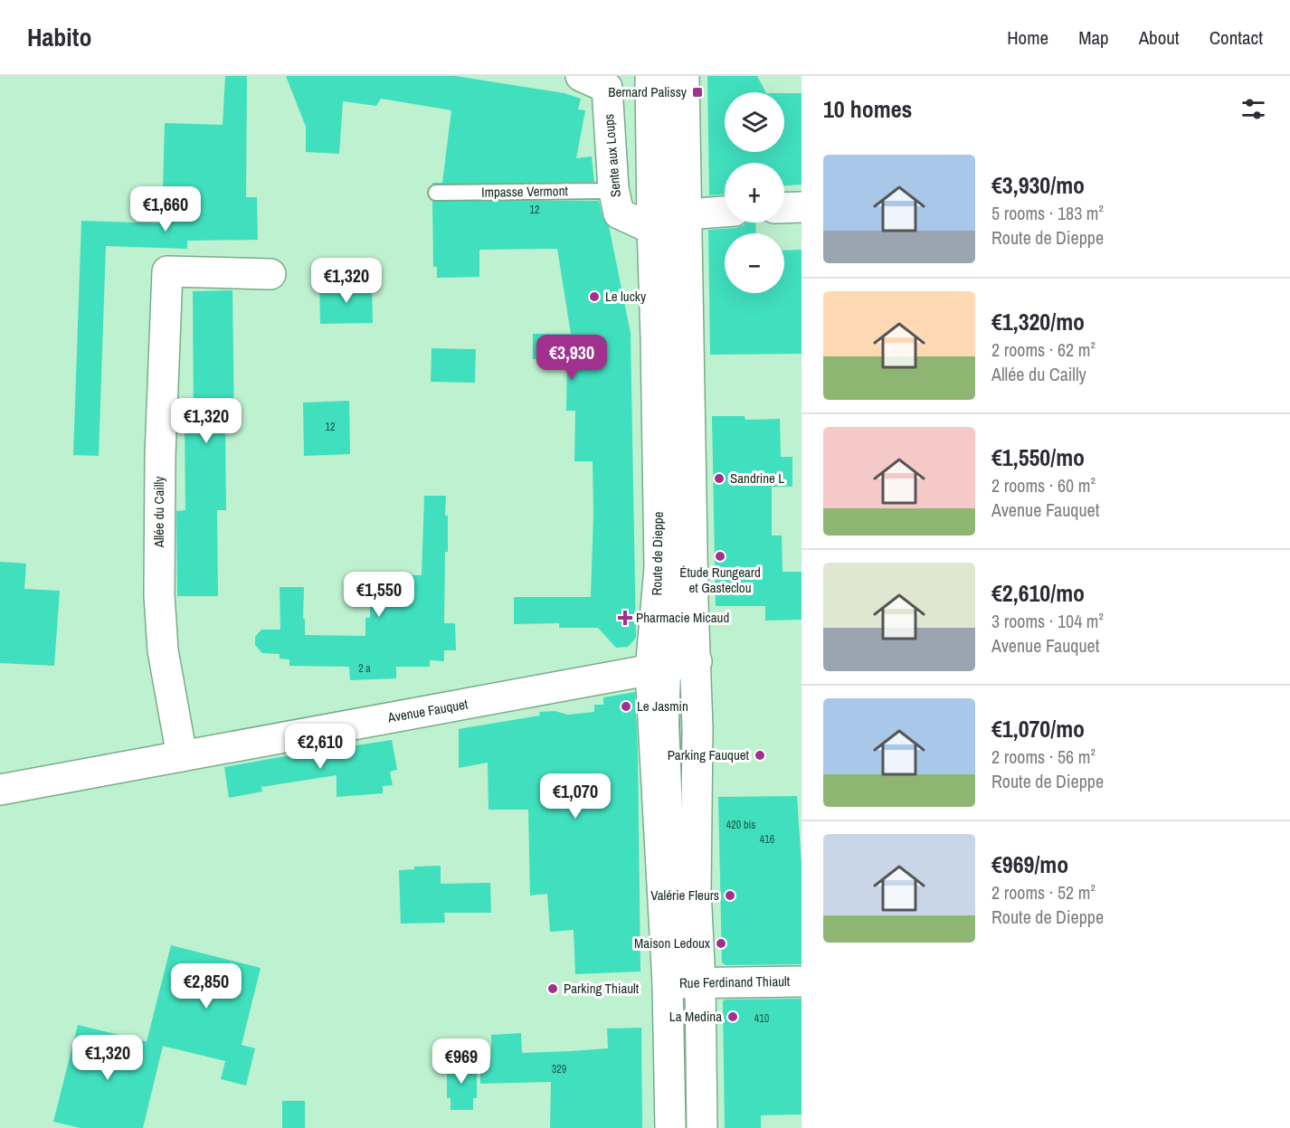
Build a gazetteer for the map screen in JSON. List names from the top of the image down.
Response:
{
  "streets": {
    "main road": [
      "Sente aux Loups",
      "Allée du Cailly",
      "Route de Dieppe",
      "Avenue Fauquet",
      "Rue Ferdinand Thiault"
    ],
    "lane": ["Impasse Vermont"]
  },
  "crossings": [
    ["Sente aux Loups", "Impasse Vermont"],
    ["Sente aux Loups", "Route de Dieppe"],
    ["Allée du Cailly", "Avenue Fauquet"],
    ["Route de Dieppe", "Avenue Fauquet"],
    ["Route de Dieppe", "Rue Ferdinand Thiault"]
  ],
  "places": {
    "transit": ["Bernard Palissy"],
    "other": [
      "Le lucky",
      "Sandrine L",
      "Étude Rungeard et Gasteclou",
      "Le Jasmin",
      "Parking Fauquet",
      "Valérie Fleurs",
      "Maison Ledoux",
      "Parking Thiault",
      "La Medina"
    ],
    "health": ["Pharmacie Micaud"]
  },
  "house_numbers": [
    "12",
    "12",
    "2 a",
    "420 bis",
    "416",
    "410",
    "329"
  ],
  "page": {
    "header": "Habito",
    "nav": [
      "Home",
      "Map",
      "About",
      "Contact"
    ],
    "heading": "10 homes",
    "map_buttons": ["+", "−"],
    "list": [
      {
        "name": "€3,930/mo",
        "note": "5 rooms · 183 m² · Route de Dieppe"
      },
      {
        "name": "€1,320/mo",
        "note": "2 rooms · 62 m² · Allée du Cailly"
      },
      {
        "name": "€1,550/mo",
        "note": "2 rooms · 60 m² · Avenue Fauquet"
      },
      {
        "name": "€2,610/mo",
        "note": "3 rooms · 104 m² · Avenue Fauquet"
      },
      {
        "name": "€1,070/mo",
        "note": "2 rooms · 56 m² · Route de Dieppe"
      },
      {
        "name": "€969/mo",
        "note": "2 rooms · 52 m² · Route de Dieppe"
      }
    ],
    "price": [
      "€1,660",
      "€1,320",
      "€3,930",
      "€1,320",
      "€1,550",
      "€2,610",
      "€1,070",
      "€2,850",
      "€1,320",
      "€969"
    ]
  }
}
